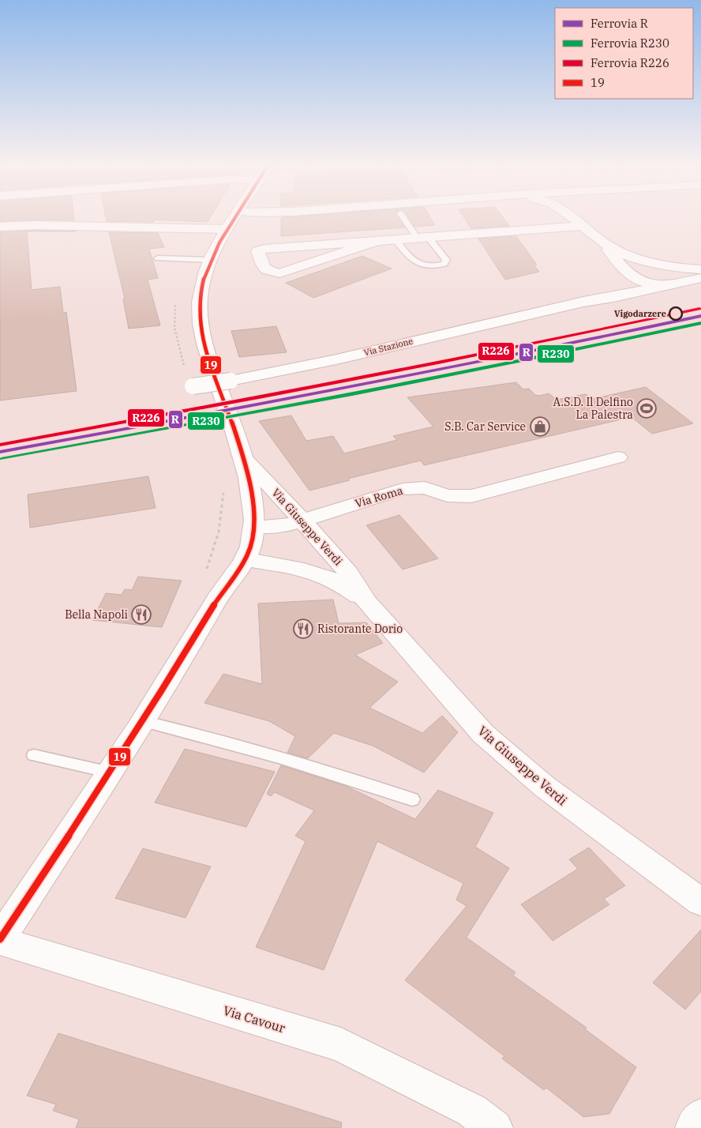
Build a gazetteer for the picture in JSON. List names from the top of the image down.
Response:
{
  "streets": {
    "street": [
      "Via Stazione",
      "Via Roma",
      "Via Giuseppe Verdi",
      "Via Cavour"
    ]
  },
  "crossings": [
    ["Via Roma", "Via Giuseppe Verdi"]
  ],
  "places": {
    "other": ["Vigodarzere"],
    "sports": ["A.S.D. Il Delfino La Palestra"],
    "shop": ["S.B. Car Service"],
    "restaurant": ["Bella Napoli", "Ristorante Dorio"]
  },
  "lines": [
    "transit line 19",
    "rail line R226",
    "rail line R",
    "rail line R230"
  ],
  "legend": [
    "Ferrovia R",
    "Ferrovia R230",
    "Ferrovia R226",
    "19"
  ]
}
